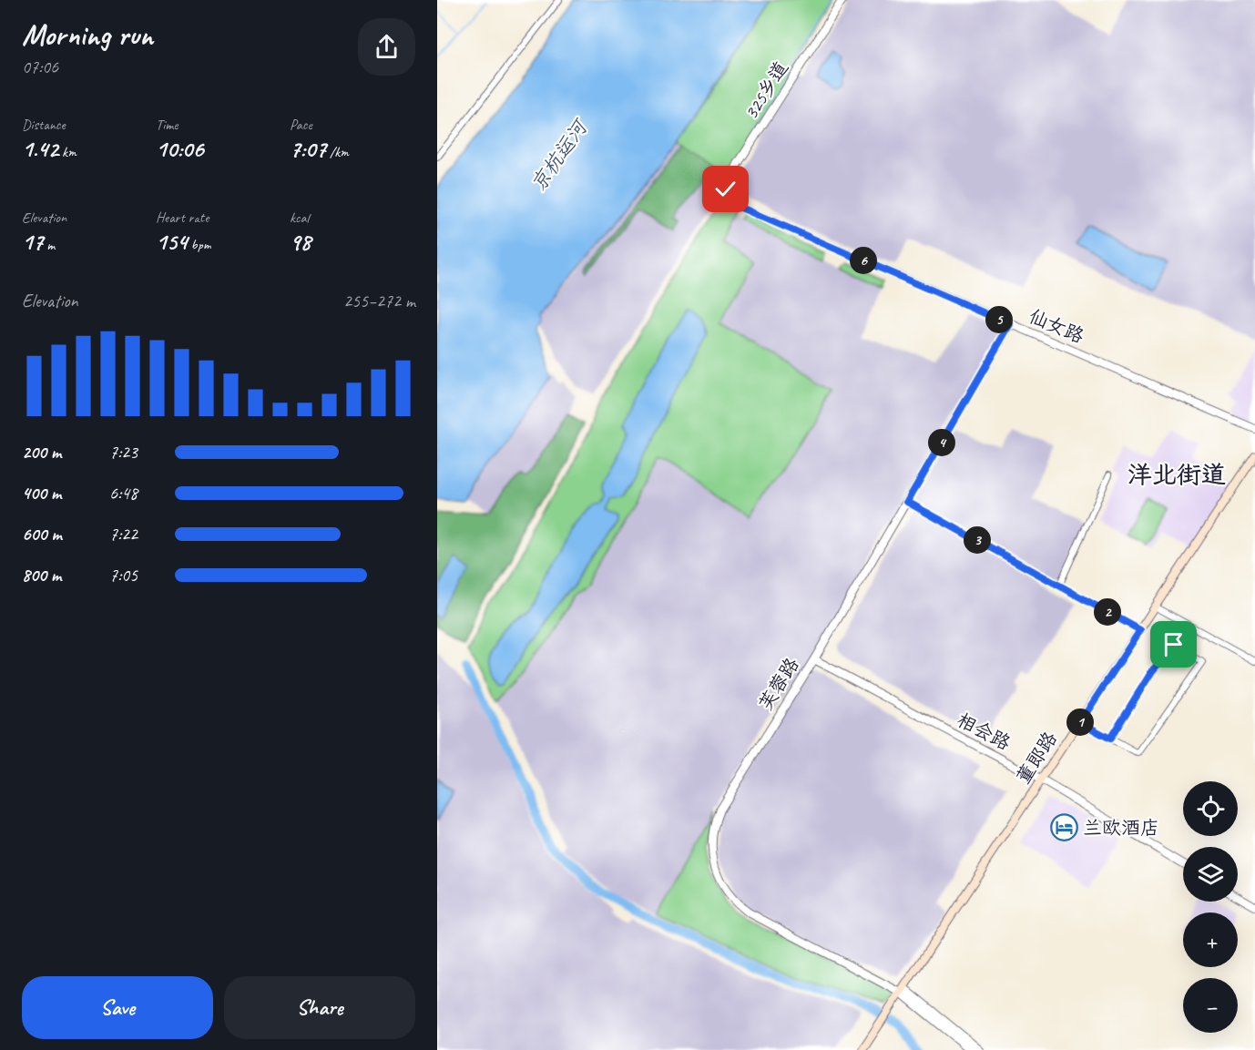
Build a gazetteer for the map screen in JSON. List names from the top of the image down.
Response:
{
  "streets": {
    "main road": ["董郎路"],
    "street": [
      "325乡道",
      "仙女路",
      "芙蓉路",
      "相会路"
    ]
  },
  "crossings": [
    ["325乡道", "仙女路"],
    ["仙女路", "芙蓉路"],
    ["芙蓉路", "相会路"],
    ["芙蓉路", "董郎路"],
    ["相会路", "董郎路"]
  ],
  "districts": ["洋北街道"],
  "water": ["京杭运河"],
  "places": {
    "hotel": ["兰欧酒店"]
  },
  "page": {
    "heading": ["Morning run", "07:06"],
    "stats": [
      ["Distance", "1.42 km"],
      ["Time", "10:06"],
      ["Pace", "7:07 /km"],
      ["Elevation", "17 m"],
      ["Heart rate", "154 bpm"],
      ["kcal", "98"]
    ],
    "pins": [
      "6",
      "5",
      "4",
      "3",
      "2",
      "1"
    ],
    "chart": ["Elevation", "255–272 m"],
    "list": [
      {
        "name": "200 m",
        "note": "7:23"
      },
      {
        "name": "400 m",
        "note": "6:48"
      },
      {
        "name": "600 m",
        "note": "7:22"
      },
      {
        "name": "800 m",
        "note": "7:05"
      }
    ],
    "map_buttons": ["+", "−"],
    "buttons": ["Save", "Share"]
  }
}
